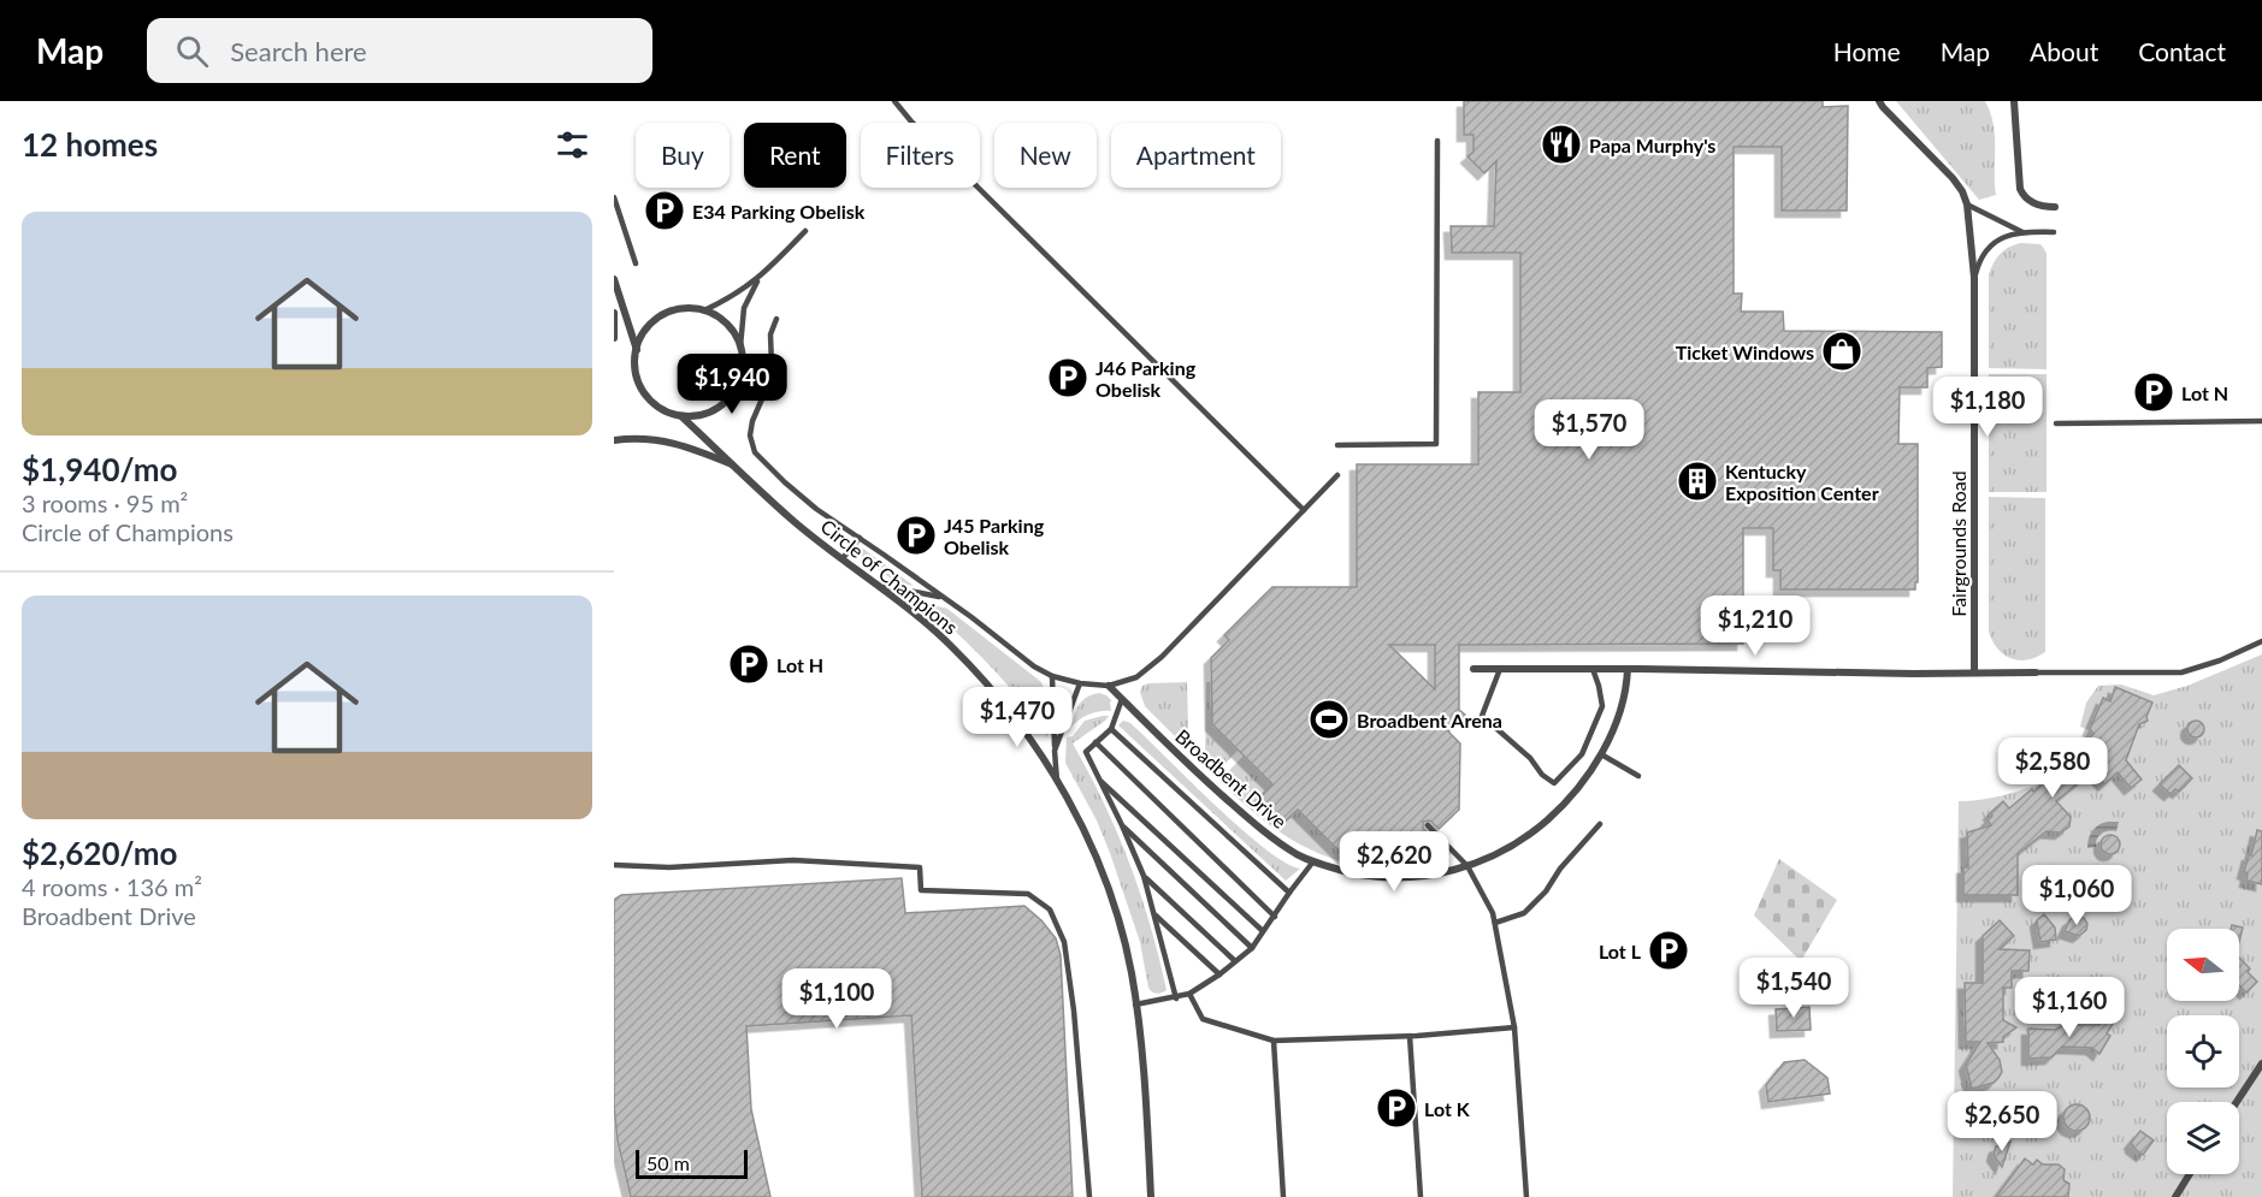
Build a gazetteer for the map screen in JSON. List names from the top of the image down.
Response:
{
  "streets": {
    "street": ["Fairgrounds Road", "Circle of Champions", "Broadbent Drive"]
  },
  "places": {
    "restaurant": ["Papa Murphy's"],
    "parking": [
      "E34 Parking Obelisk",
      "J46 Parking Obelisk",
      "Lot N",
      "J45 Parking Obelisk",
      "Lot H",
      "Lot L",
      "Lot K"
    ],
    "shop": ["Ticket Windows"],
    "building": ["Kentucky Exposition Center"],
    "sports": ["Broadbent Arena"]
  },
  "scale_bar": "50 m",
  "north": "left",
  "page": {
    "header": "Map",
    "search": "Search here",
    "nav": [
      "Home",
      "Map",
      "About",
      "Contact"
    ],
    "heading": "12 homes",
    "chip": [
      "Buy",
      "Rent",
      "Filters",
      "New",
      "Apartment"
    ],
    "list": [
      {
        "name": "$1,940/mo",
        "note": "3 rooms · 95 m² · Circle of Champions"
      },
      {
        "name": "$2,620/mo",
        "note": "4 rooms · 136 m² · Broadbent Drive"
      }
    ],
    "price": [
      "$1,940",
      "$1,180",
      "$1,570",
      "$1,210",
      "$1,470",
      "$2,580",
      "$2,620",
      "$1,060",
      "$1,540",
      "$1,100",
      "$1,160",
      "$2,650"
    ],
    "scale": "50 m"
  }
}
